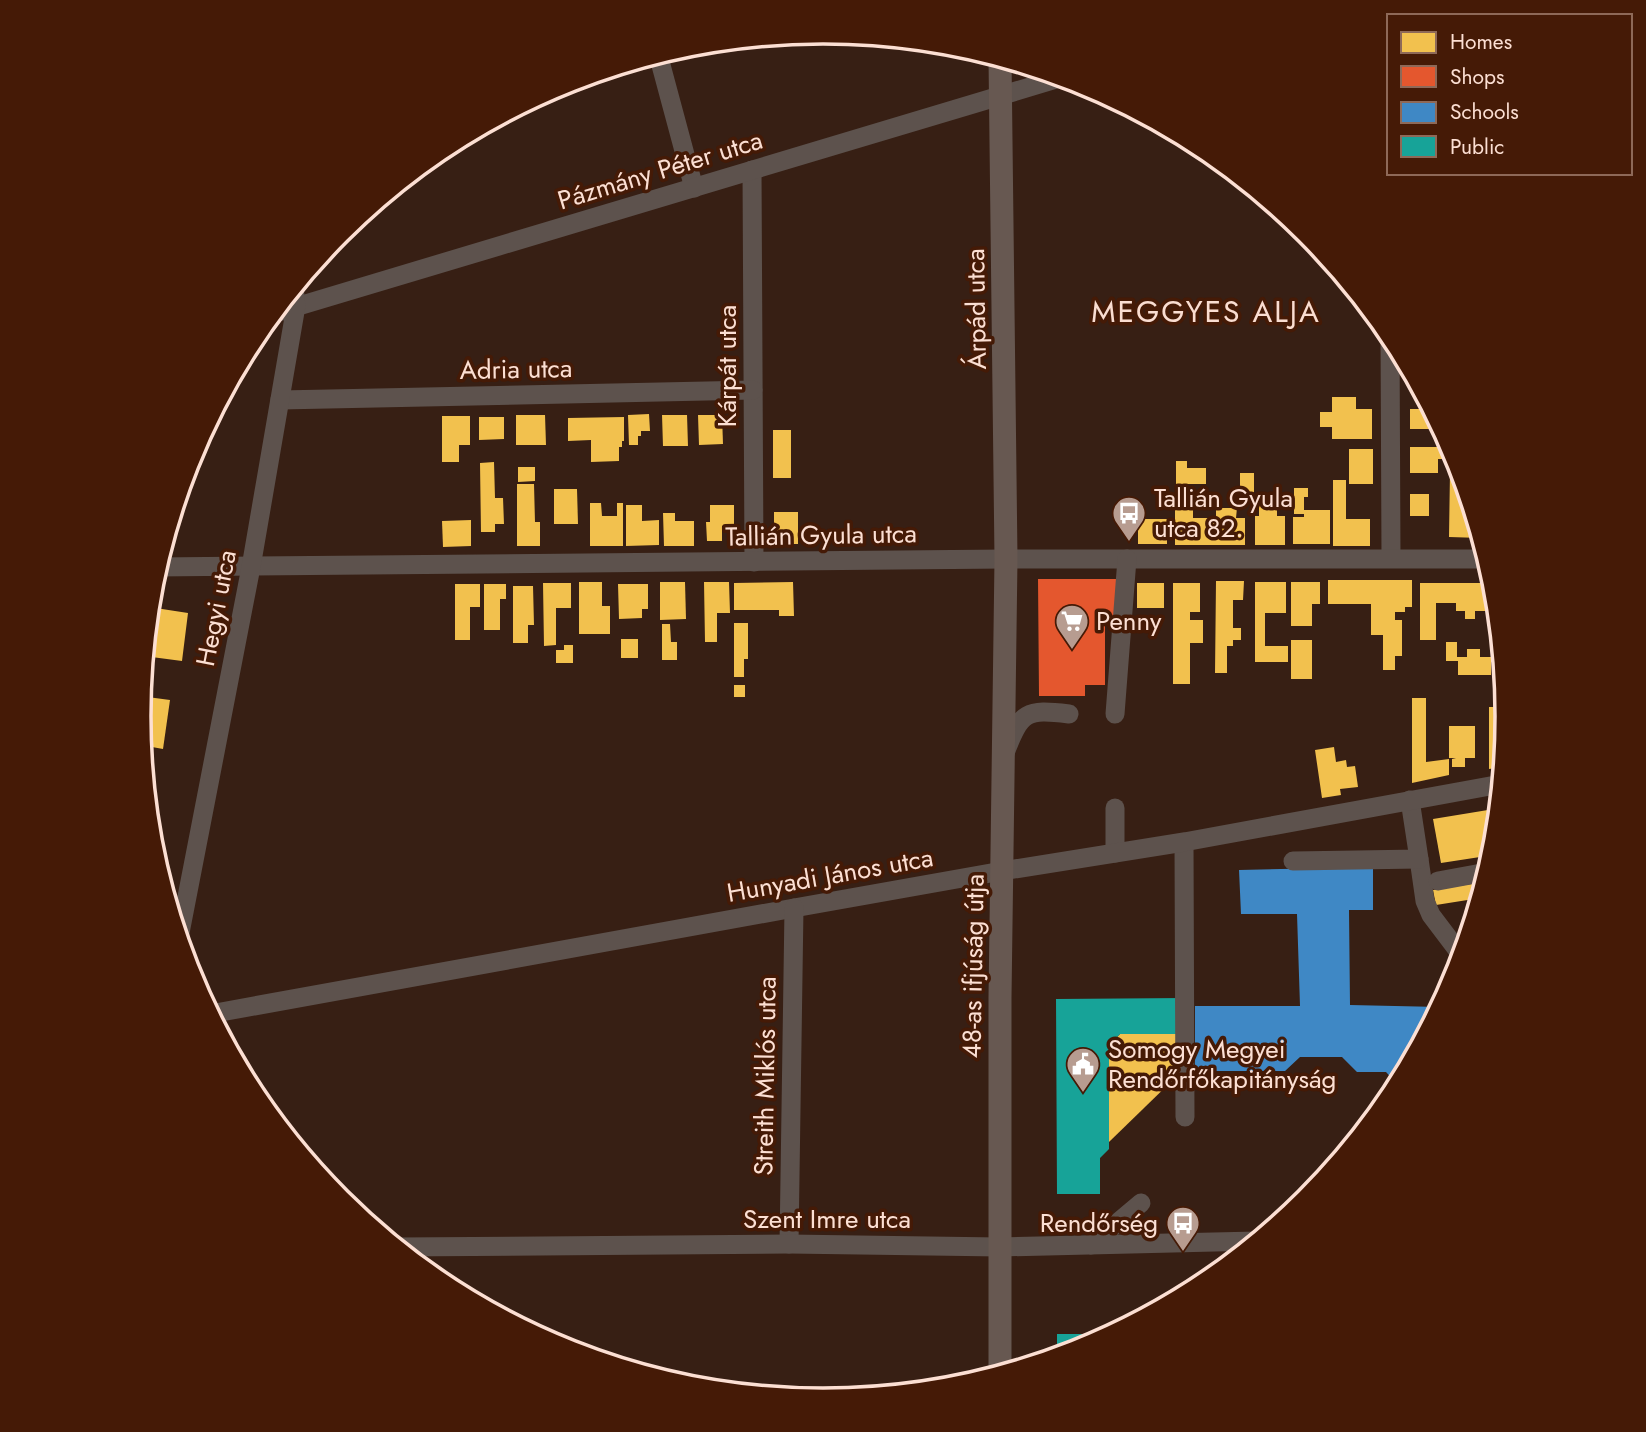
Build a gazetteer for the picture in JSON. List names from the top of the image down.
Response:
{
  "streets": {
    "main road": ["Árpád utca", "48-as ifjúság útja"],
    "street": [
      "Pázmány Péter utca",
      "Kárpát utca",
      "Adria utca",
      "Tallián Gyula utca",
      "Hegyi utca",
      "Hunyadi János utca",
      "Streith Miklós utca",
      "Szent Imre utca"
    ]
  },
  "crossings": [
    ["Pázmány Péter utca", "Árpád utca"],
    ["Pázmány Péter utca", "Kárpát utca"],
    ["Árpád utca", "Tallián Gyula utca"],
    ["Árpád utca", "48-as ifjúság útja"],
    ["Kárpát utca", "Adria utca"],
    ["Kárpát utca", "Tallián Gyula utca"],
    ["Adria utca", "Hegyi utca"],
    ["Tallián Gyula utca", "Hegyi utca"],
    ["Tallián Gyula utca", "48-as ifjúság útja"],
    ["Hunyadi János utca", "48-as ifjúság útja"],
    ["Hunyadi János utca", "Streith Miklós utca"],
    ["48-as ifjúság útja", "Szent Imre utca"],
    ["Streith Miklós utca", "Szent Imre utca"]
  ],
  "districts": ["MEGGYES ALJA"],
  "places": {
    "bus stop": ["Tallián Gyula utca 82.", "Rendőrség"],
    "supermarket": ["Penny"],
    "public building": ["Somogy Megyei Rendőrfőkapitányság"]
  },
  "legend": [
    "Homes",
    "Shops",
    "Schools",
    "Public"
  ]
}
